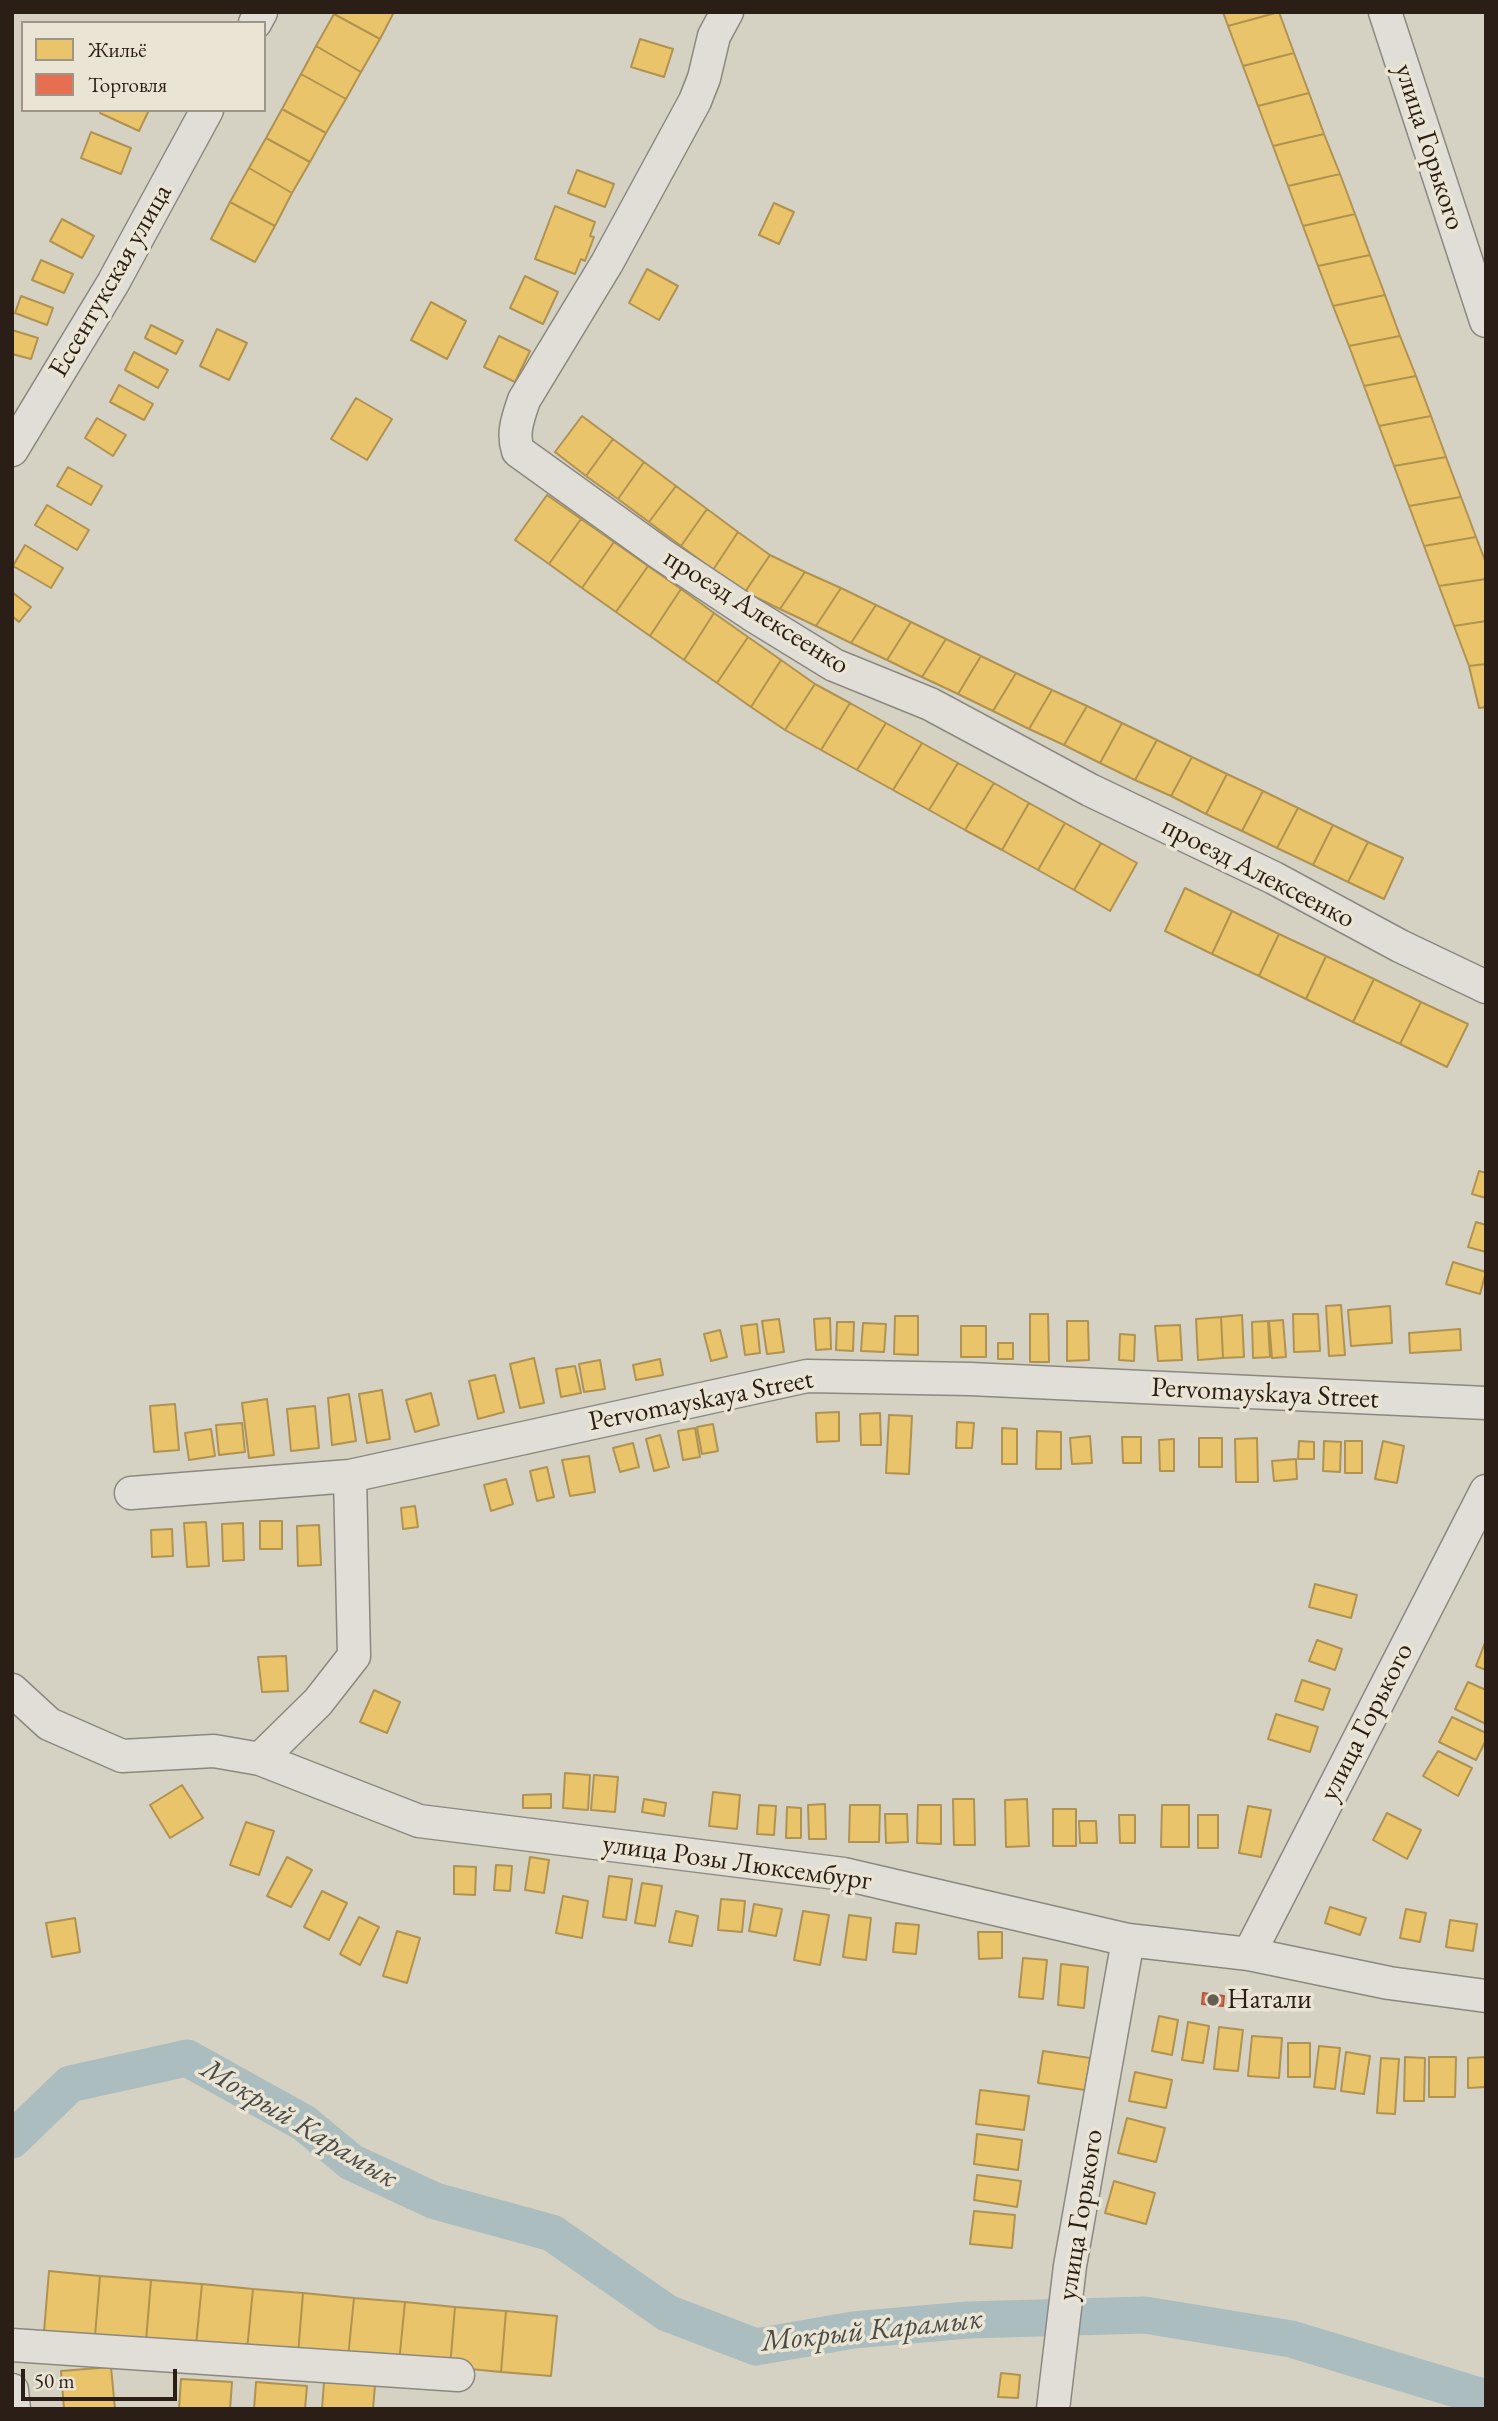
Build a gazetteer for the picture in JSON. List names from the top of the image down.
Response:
{
  "streets": {
    "street": [
      "улица Горького",
      "Ессентукская улица",
      "проезд Алексеенко",
      "Pervomayskaya Street",
      "улица Розы Люксембург"
    ]
  },
  "crossings": [
    ["улица Горького", "улица Розы Люксембург"]
  ],
  "water": ["Мокрый Карамык"],
  "places": ["Натали"],
  "legend": ["Жильё", "Торговля"],
  "scale_bar": "50 m"
}
